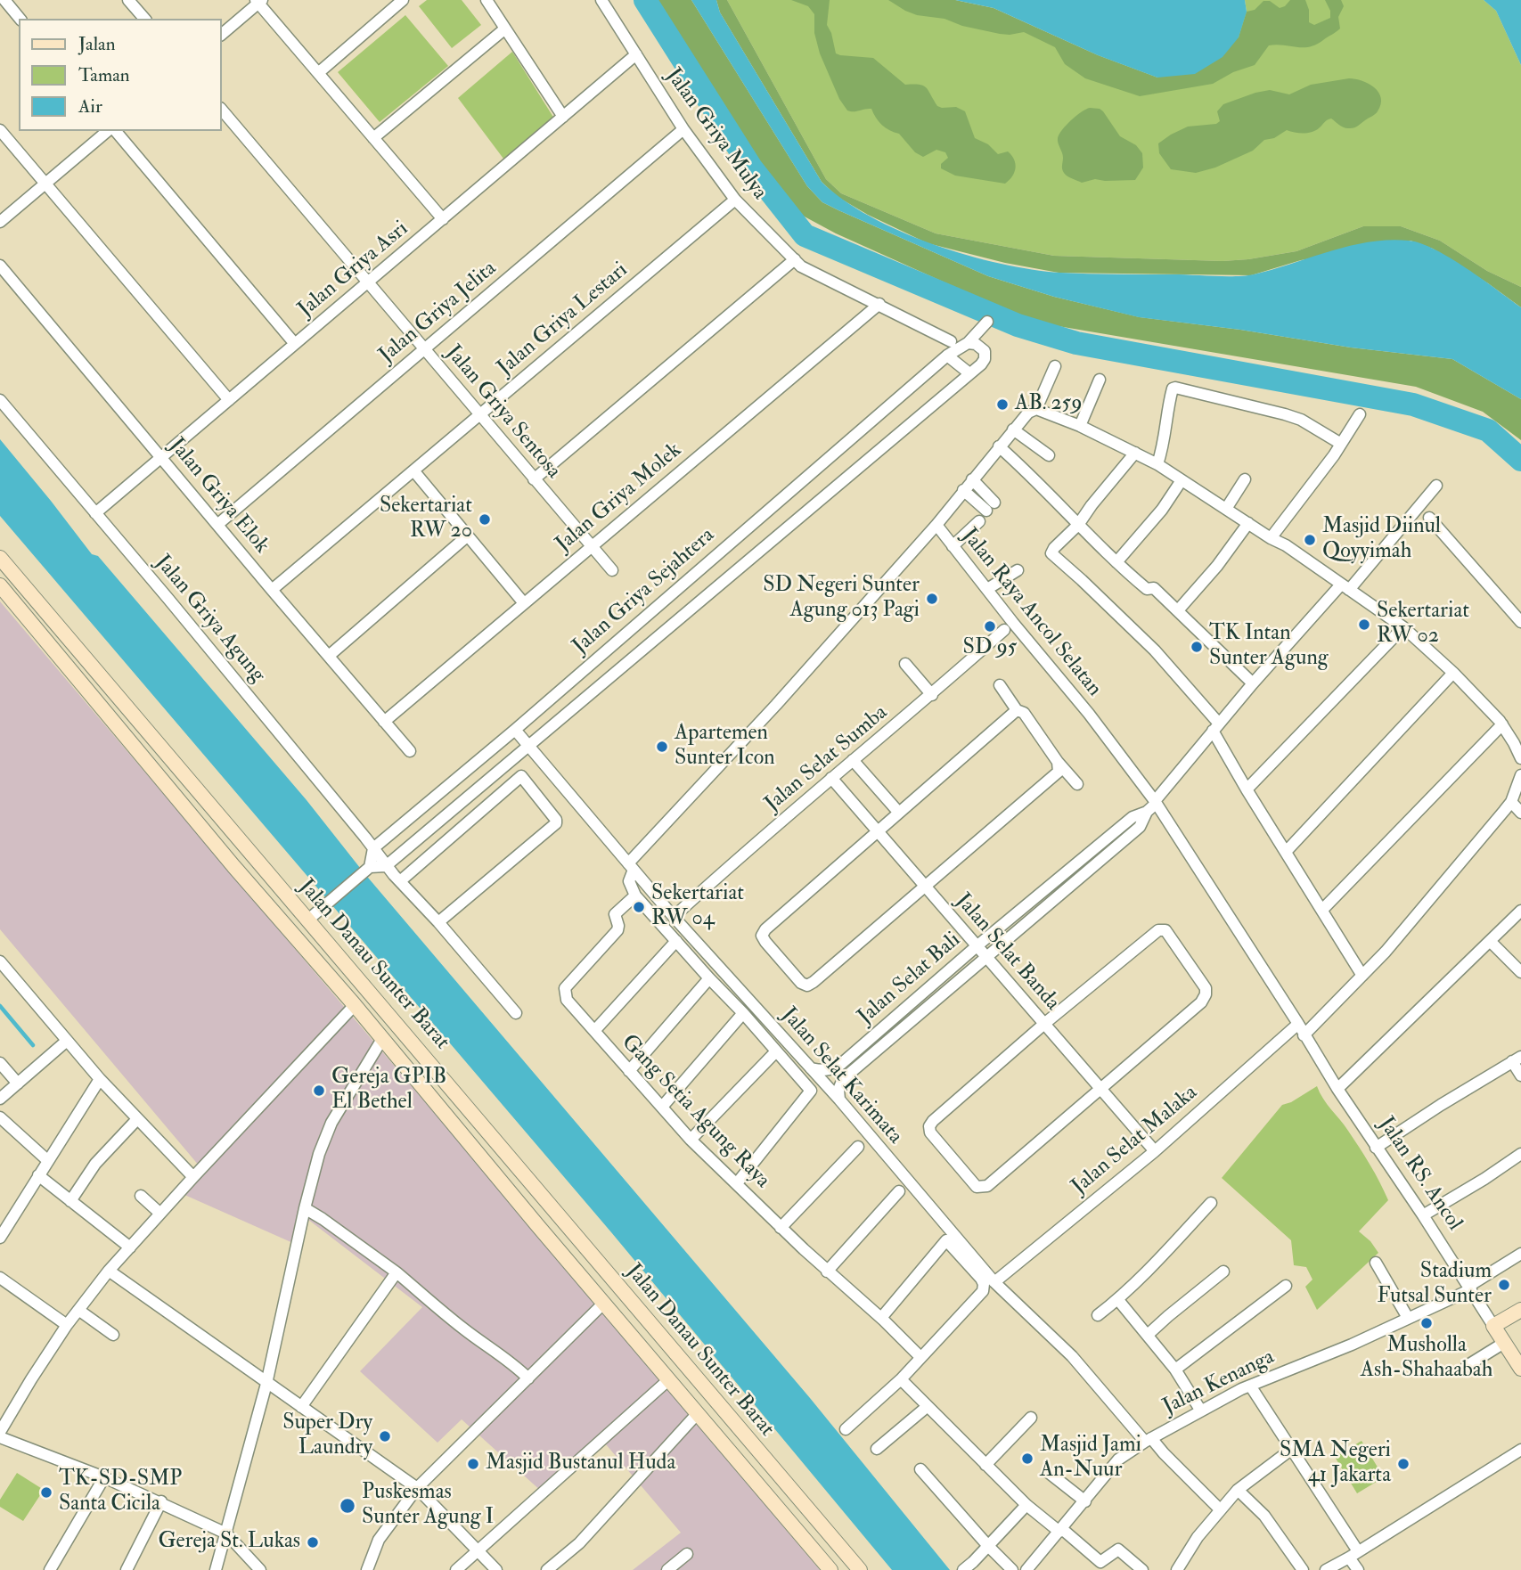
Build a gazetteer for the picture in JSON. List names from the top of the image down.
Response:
{
  "streets": {
    "main road": ["Jalan Danau Sunter Barat", "Jalan RS. Ancol"],
    "street": [
      "Jalan Griya Mulya",
      "Jalan Griya Asri",
      "Jalan Griya Jelita",
      "Jalan Griya Lestari",
      "Jalan Griya Sentosa",
      "Jalan Griya Elok",
      "Jalan Griya Molek",
      "Jalan Griya Sejahtera",
      "Jalan Raya Ancol Selatan",
      "Jalan Griya Agung",
      "Jalan Selat Sumba",
      "Jalan Selat Banda",
      "Jalan Selat Bali",
      "Jalan Selat Karimata",
      "Gang Setia Agung Raya",
      "Jalan Selat Malaka",
      "Jalan Kenanga"
    ]
  },
  "crossings": [
    ["Jalan Griya Mulya", "Jalan Griya Asri"],
    ["Jalan Griya Mulya", "Jalan Griya Jelita"],
    ["Jalan Griya Mulya", "Jalan Griya Lestari"],
    ["Jalan Griya Mulya", "Jalan Griya Molek"],
    ["Jalan Griya Asri", "Jalan Griya Sentosa"],
    ["Jalan Griya Asri", "Jalan Griya Elok"],
    ["Jalan Griya Asri", "Jalan Griya Agung"],
    ["Jalan Griya Jelita", "Jalan Griya Sentosa"],
    ["Jalan Griya Jelita", "Jalan Griya Elok"],
    ["Jalan Griya Lestari", "Jalan Griya Sentosa"],
    ["Jalan Griya Lestari", "Jalan Griya Elok"],
    ["Jalan Griya Sentosa", "Jalan Griya Molek"],
    ["Jalan Griya Elok", "Jalan Griya Molek"],
    ["Jalan Griya Sejahtera", "Jalan Griya Agung"],
    ["Jalan Griya Sejahtera", "Jalan Selat Karimata"],
    ["Jalan Raya Ancol Selatan", "Jalan Selat Bali"],
    ["Jalan Raya Ancol Selatan", "Jalan Selat Malaka"],
    ["Jalan Raya Ancol Selatan", "Jalan RS. Ancol"],
    ["Jalan Selat Sumba", "Jalan Selat Banda"],
    ["Jalan Selat Sumba", "Jalan Selat Karimata"],
    ["Jalan Selat Banda", "Jalan Selat Bali"],
    ["Jalan Selat Banda", "Jalan Selat Malaka"],
    ["Jalan Selat Bali", "Jalan Selat Karimata"],
    ["Jalan Selat Karimata", "Jalan Selat Malaka"],
    ["Jalan Selat Karimata", "Jalan Kenanga"],
    ["Jalan Selat Malaka", "Jalan RS. Ancol"],
    ["Jalan RS. Ancol", "Jalan Kenanga"]
  ],
  "places": [
    "AB. 259",
    "Sekertariat RW 20",
    "Masjid Diinul Qoyyimah",
    "SD Negeri Sunter Agung 013 Pagi",
    "Sekertariat RW 02",
    "SD 95",
    "TK Intan Sunter Agung",
    "Apartemen Sunter Icon",
    "Sekertariat RW 04",
    "Gereja GPIB El Bethel",
    "Stadium Futsal Sunter",
    "Musholla Ash-Shahaabah",
    "Super Dry Laundry",
    "Masjid Jami An-Nuur",
    "Masjid Bustanul Huda",
    "SMA Negeri 41 Jakarta",
    "TK-SD-SMP Santa Cicila",
    "Puskesmas Sunter Agung I",
    "Gereja St. Lukas"
  ],
  "legend": ["Jalan", "Taman", "Air"]
}
